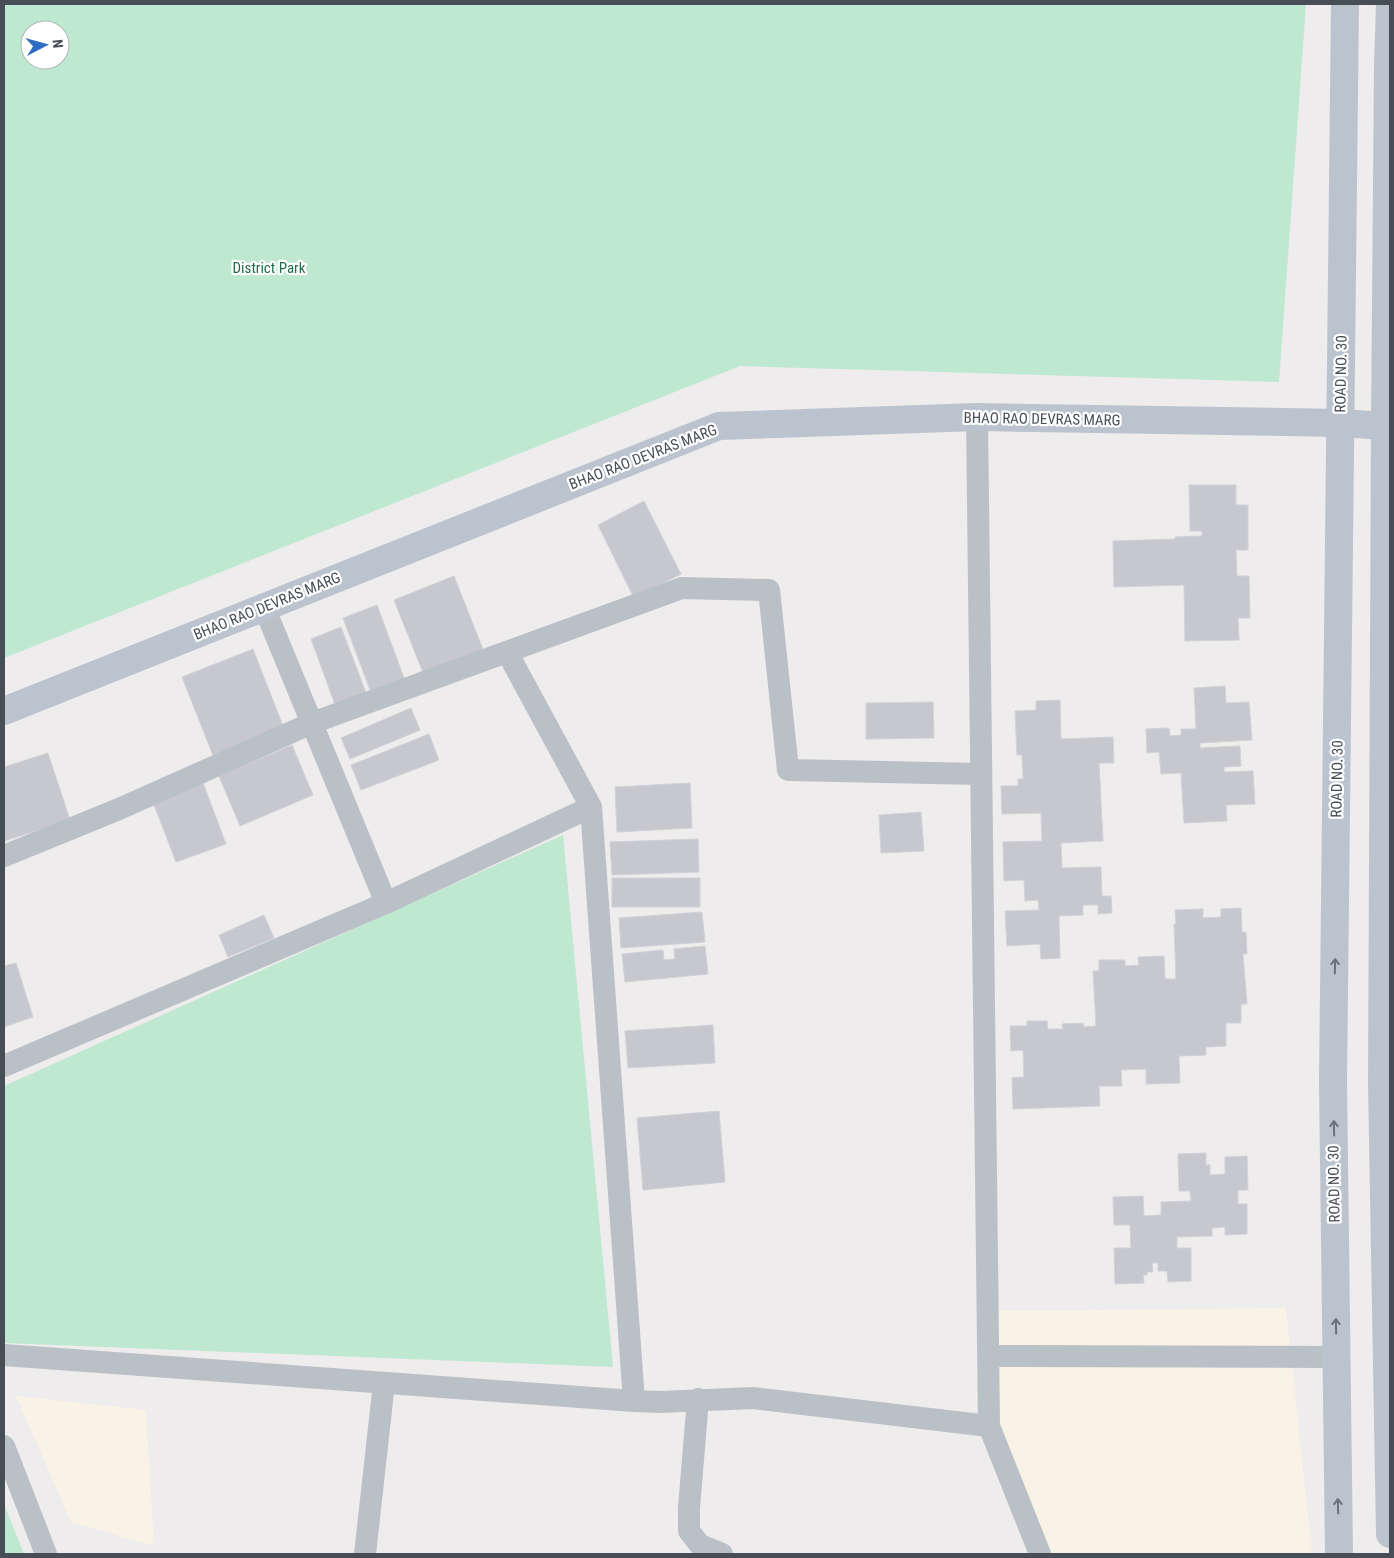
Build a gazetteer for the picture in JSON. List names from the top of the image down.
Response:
{
  "streets": {
    "street": ["ROAD NO. 30", "BHAO RAO DEVRAS MARG"]
  },
  "crossings": [
    ["ROAD NO. 30", "BHAO RAO DEVRAS MARG"]
  ],
  "parks": ["District Park"],
  "north": "right"
}
